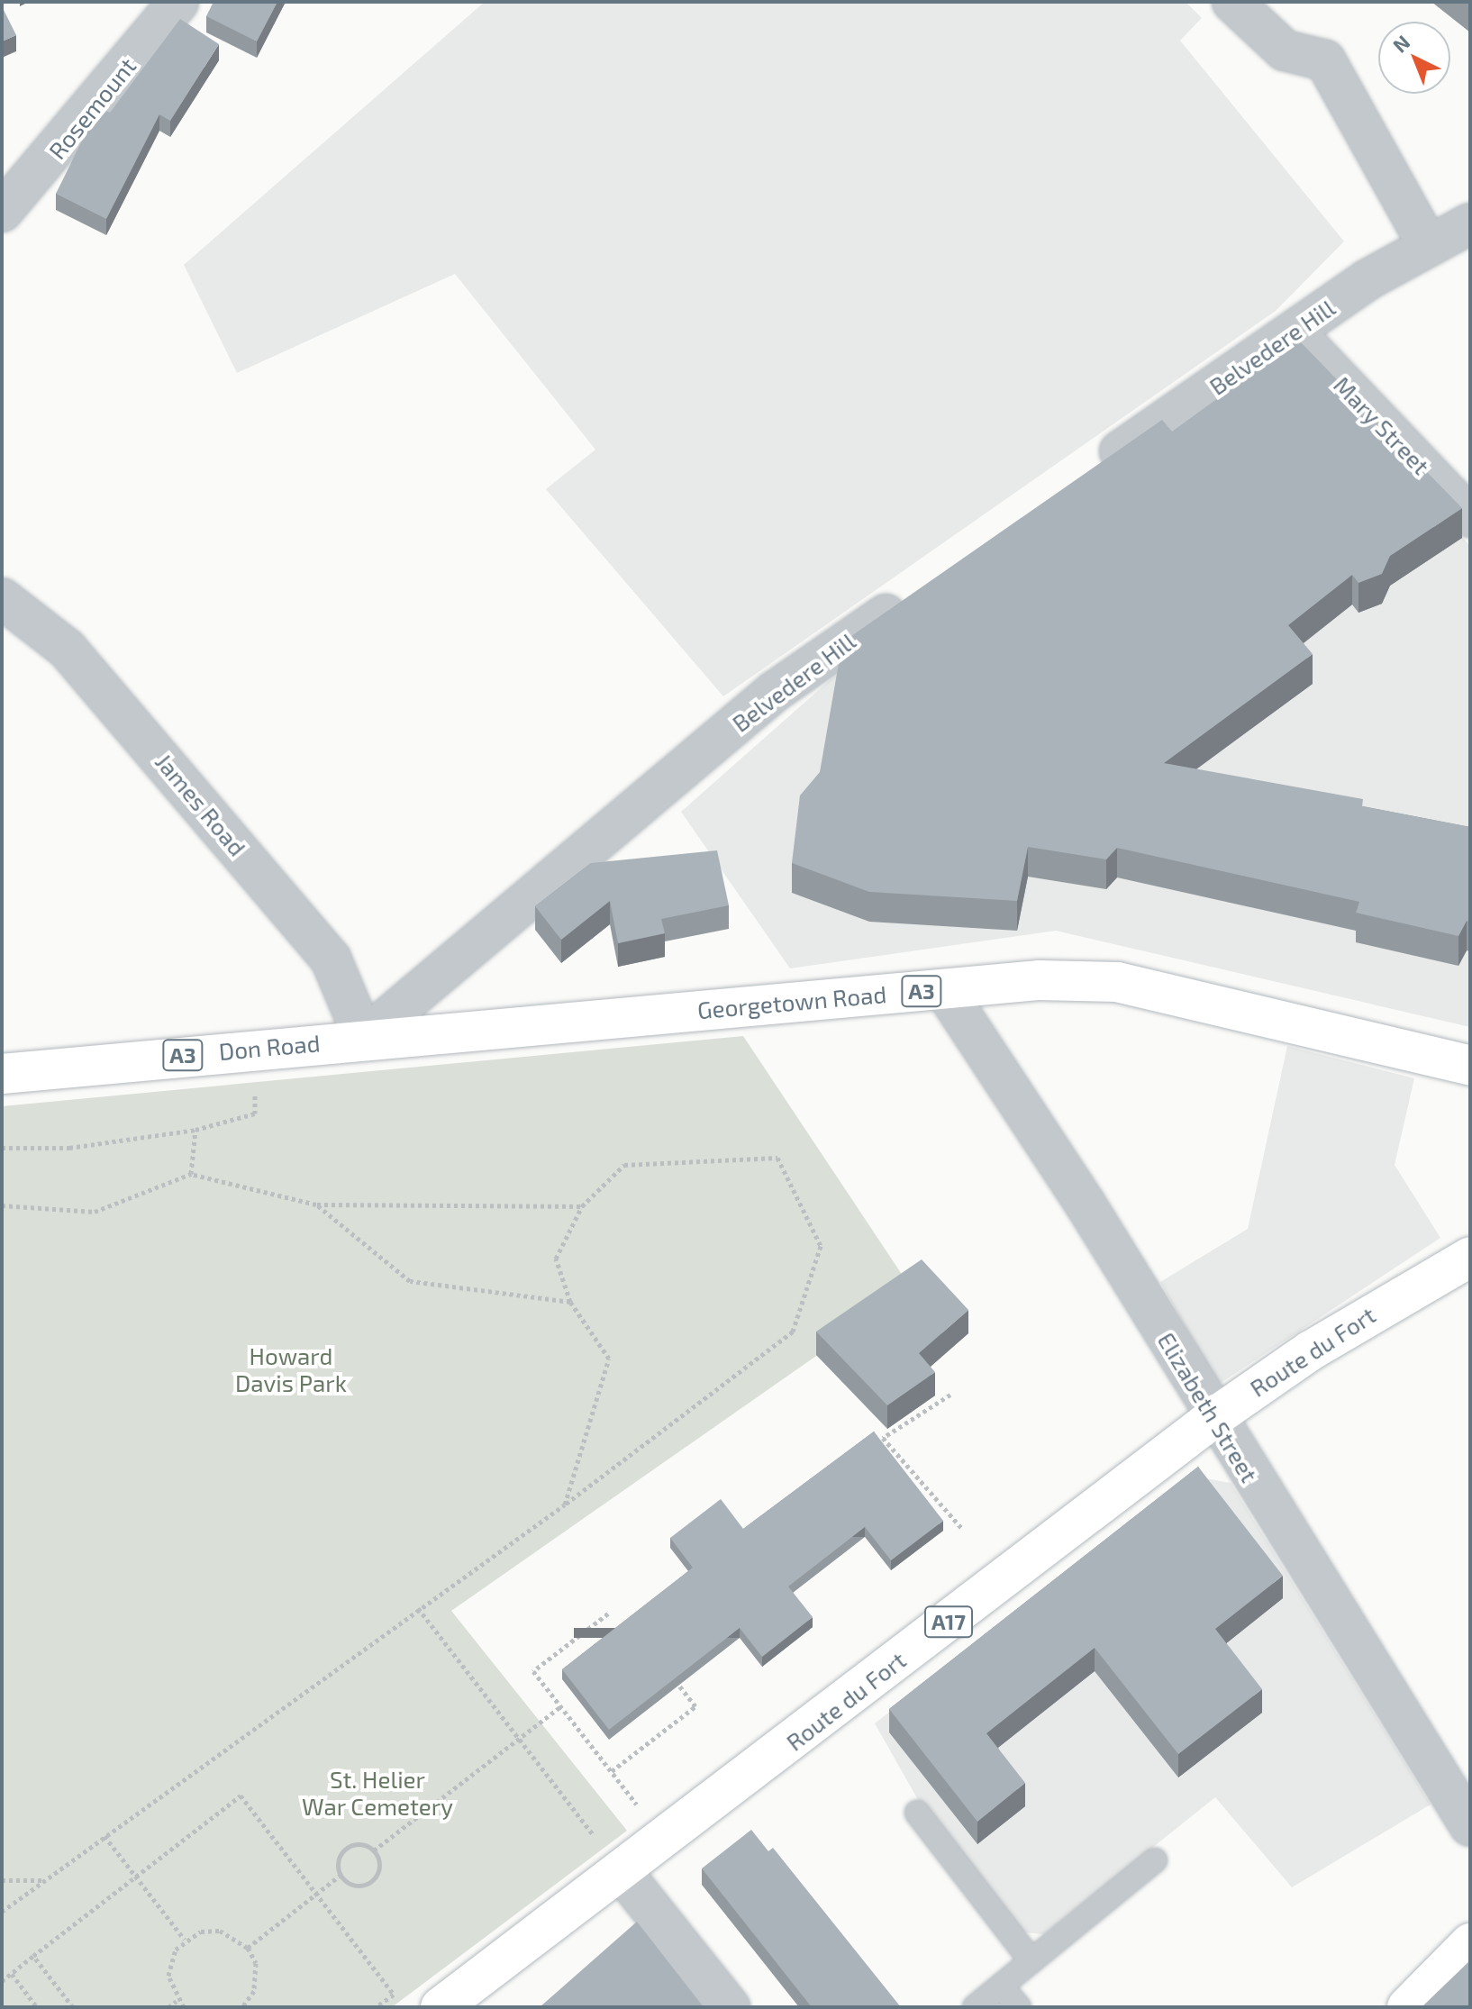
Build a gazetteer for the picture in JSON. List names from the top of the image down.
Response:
{
  "streets": {
    "main road": [
      "A3",
      "Georgetown Road",
      "Don Road",
      "Route du Fort",
      "A17"
    ],
    "street": [
      "Rosemount",
      "Belvedere Hill",
      "Mary Street",
      "James Road",
      "Elizabeth Street"
    ]
  },
  "crossings": [
    ["Belvedere Hill", "Mary Street"],
    ["Belvedere Hill", "James Road"],
    ["Belvedere Hill", "Georgetown Road"],
    ["Belvedere Hill", "Don Road"],
    ["James Road", "Georgetown Road"],
    ["James Road", "Don Road"],
    ["Georgetown Road", "Don Road"],
    ["Georgetown Road", "Elizabeth Street"],
    ["Route du Fort", "Elizabeth Street"]
  ],
  "parks": ["Howard Davis Park", "St. Helier War Cemetery"],
  "north": "top left"
}
